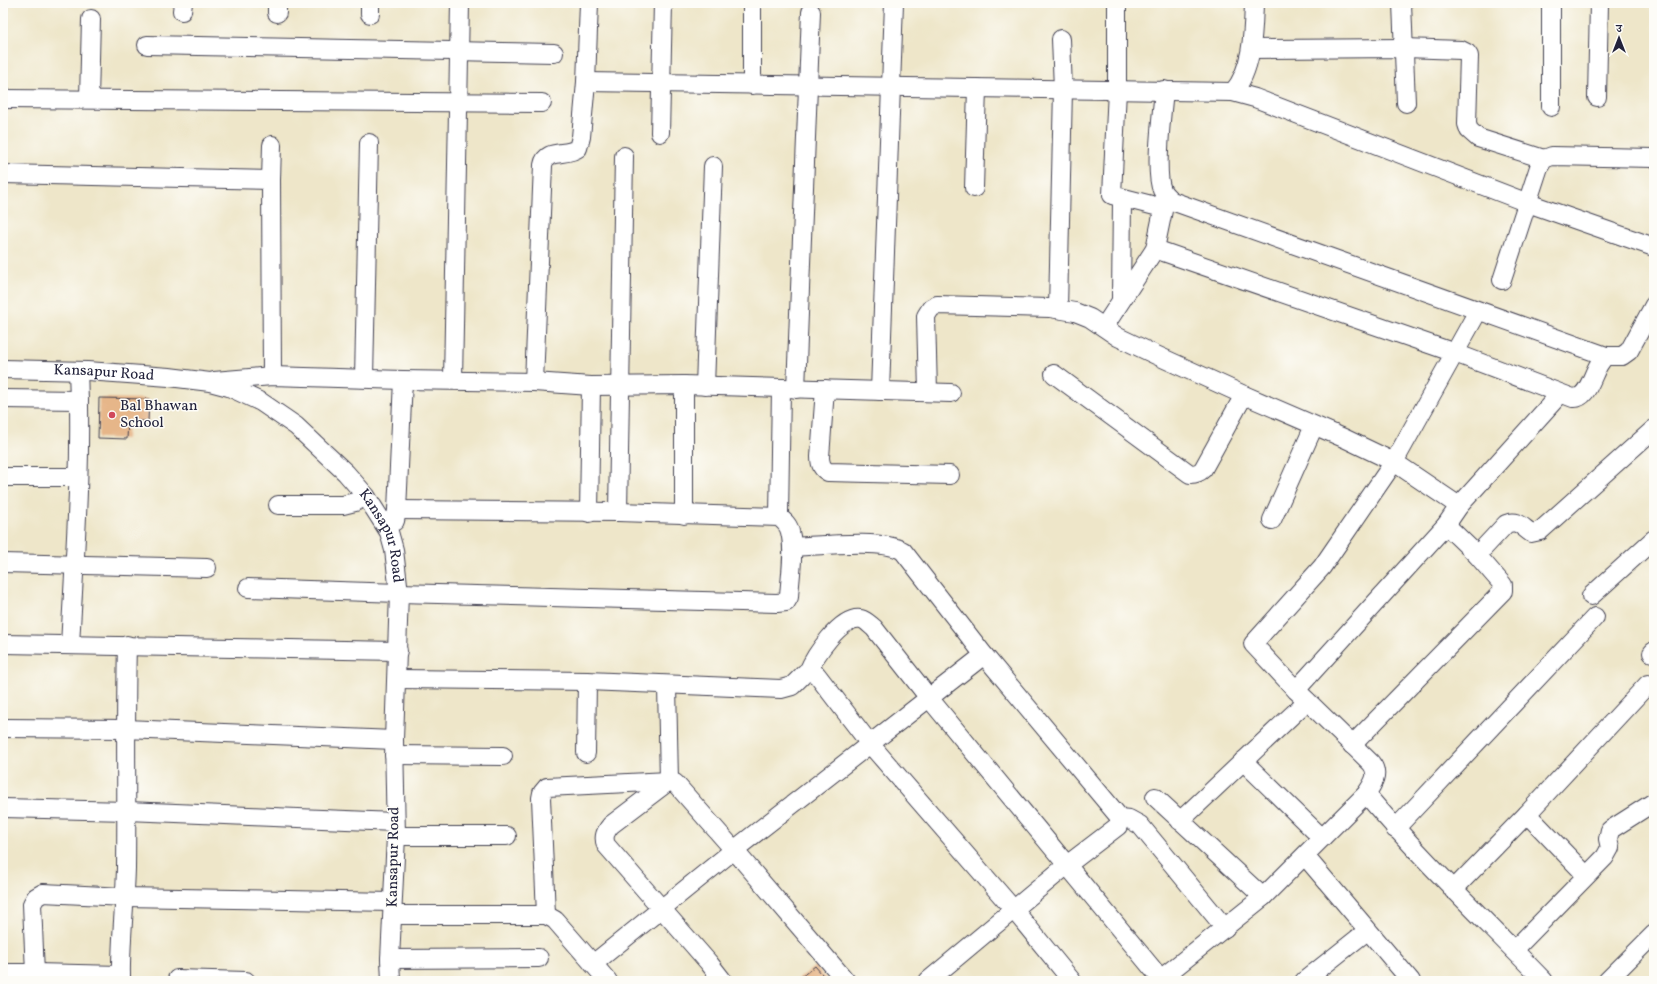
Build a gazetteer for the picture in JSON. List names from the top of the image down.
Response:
{
  "streets": {
    "street": ["Kansapur Road"]
  },
  "places": ["Bal Bhawan School"],
  "north": "top"
}
